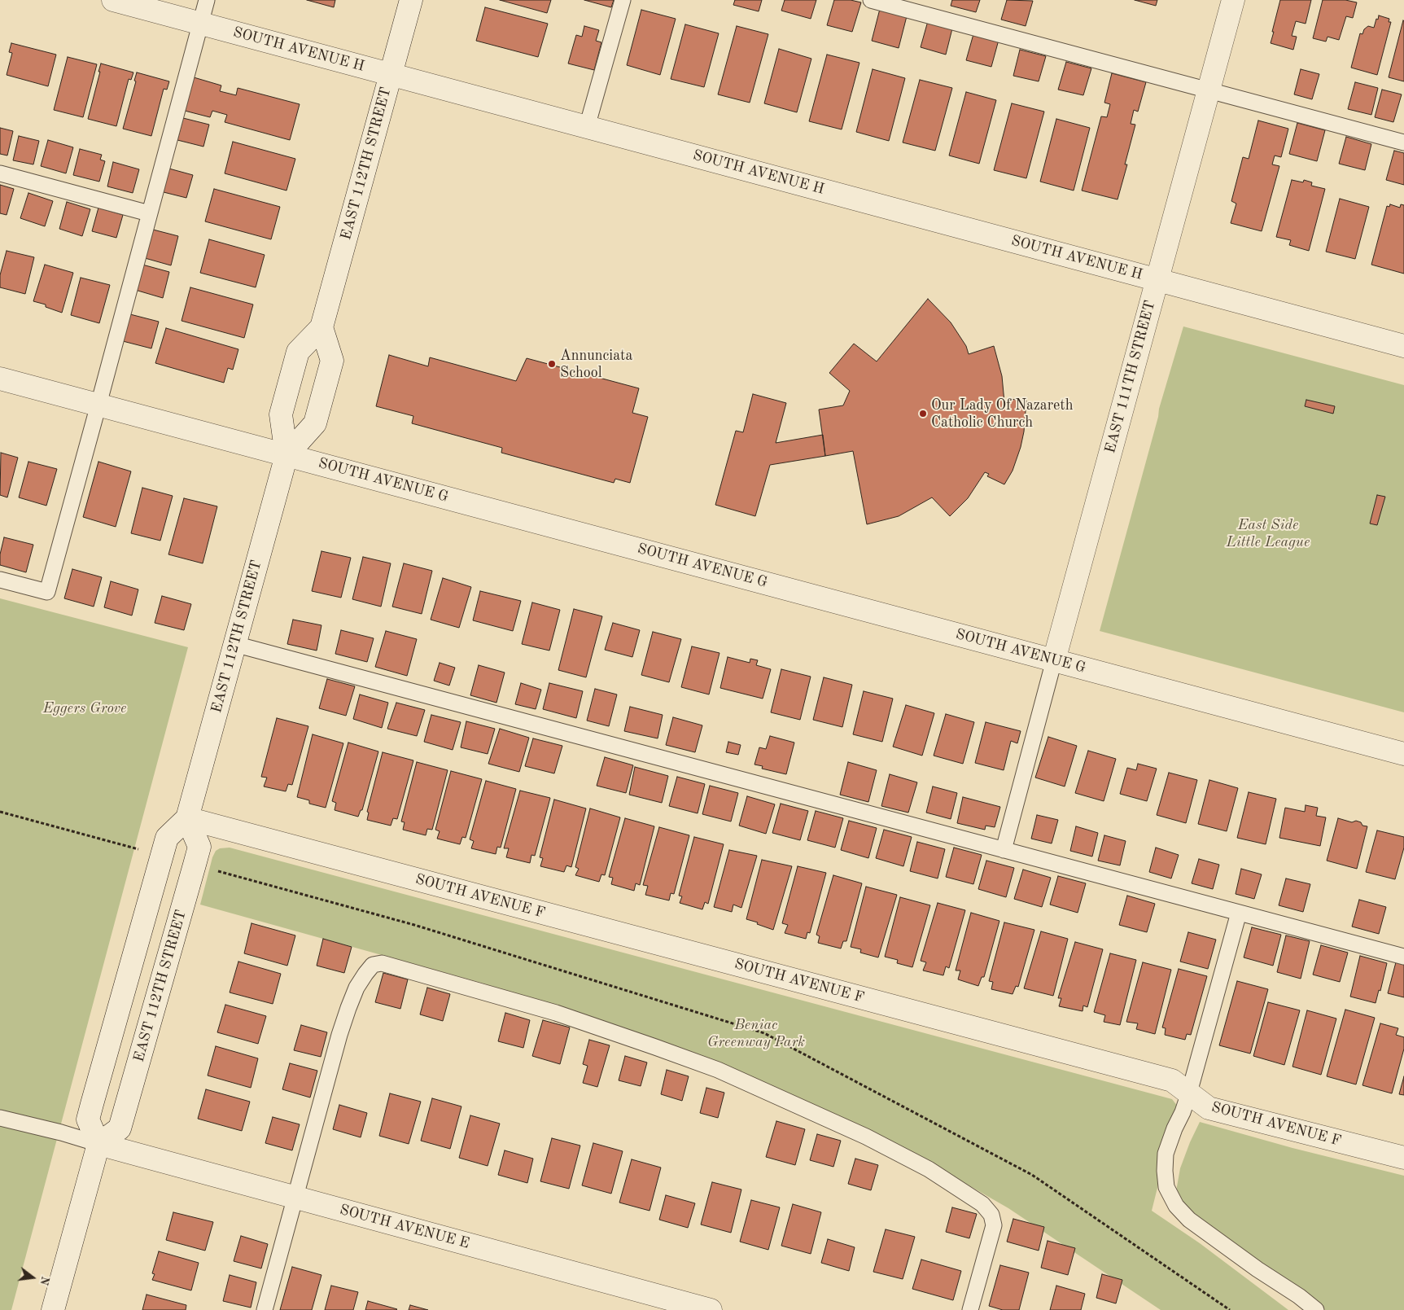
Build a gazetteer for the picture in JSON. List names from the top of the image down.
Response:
{
  "streets": {
    "street": [
      "SOUTH AVENUE H",
      "EAST 112TH STREET",
      "EAST 111TH STREET",
      "SOUTH AVENUE G",
      "SOUTH AVENUE F",
      "SOUTH AVENUE E"
    ]
  },
  "crossings": [
    ["SOUTH AVENUE H", "EAST 112TH STREET"],
    ["SOUTH AVENUE H", "EAST 111TH STREET"],
    ["EAST 112TH STREET", "SOUTH AVENUE G"],
    ["EAST 112TH STREET", "SOUTH AVENUE F"],
    ["EAST 112TH STREET", "SOUTH AVENUE E"],
    ["EAST 111TH STREET", "SOUTH AVENUE G"]
  ],
  "parks": ["East Side Little League", "Eggers Grove", "Beniac Greenway Park"],
  "places": ["Annunciata School", "Our Lady Of Nazareth Catholic Church"],
  "north": "right"
}
